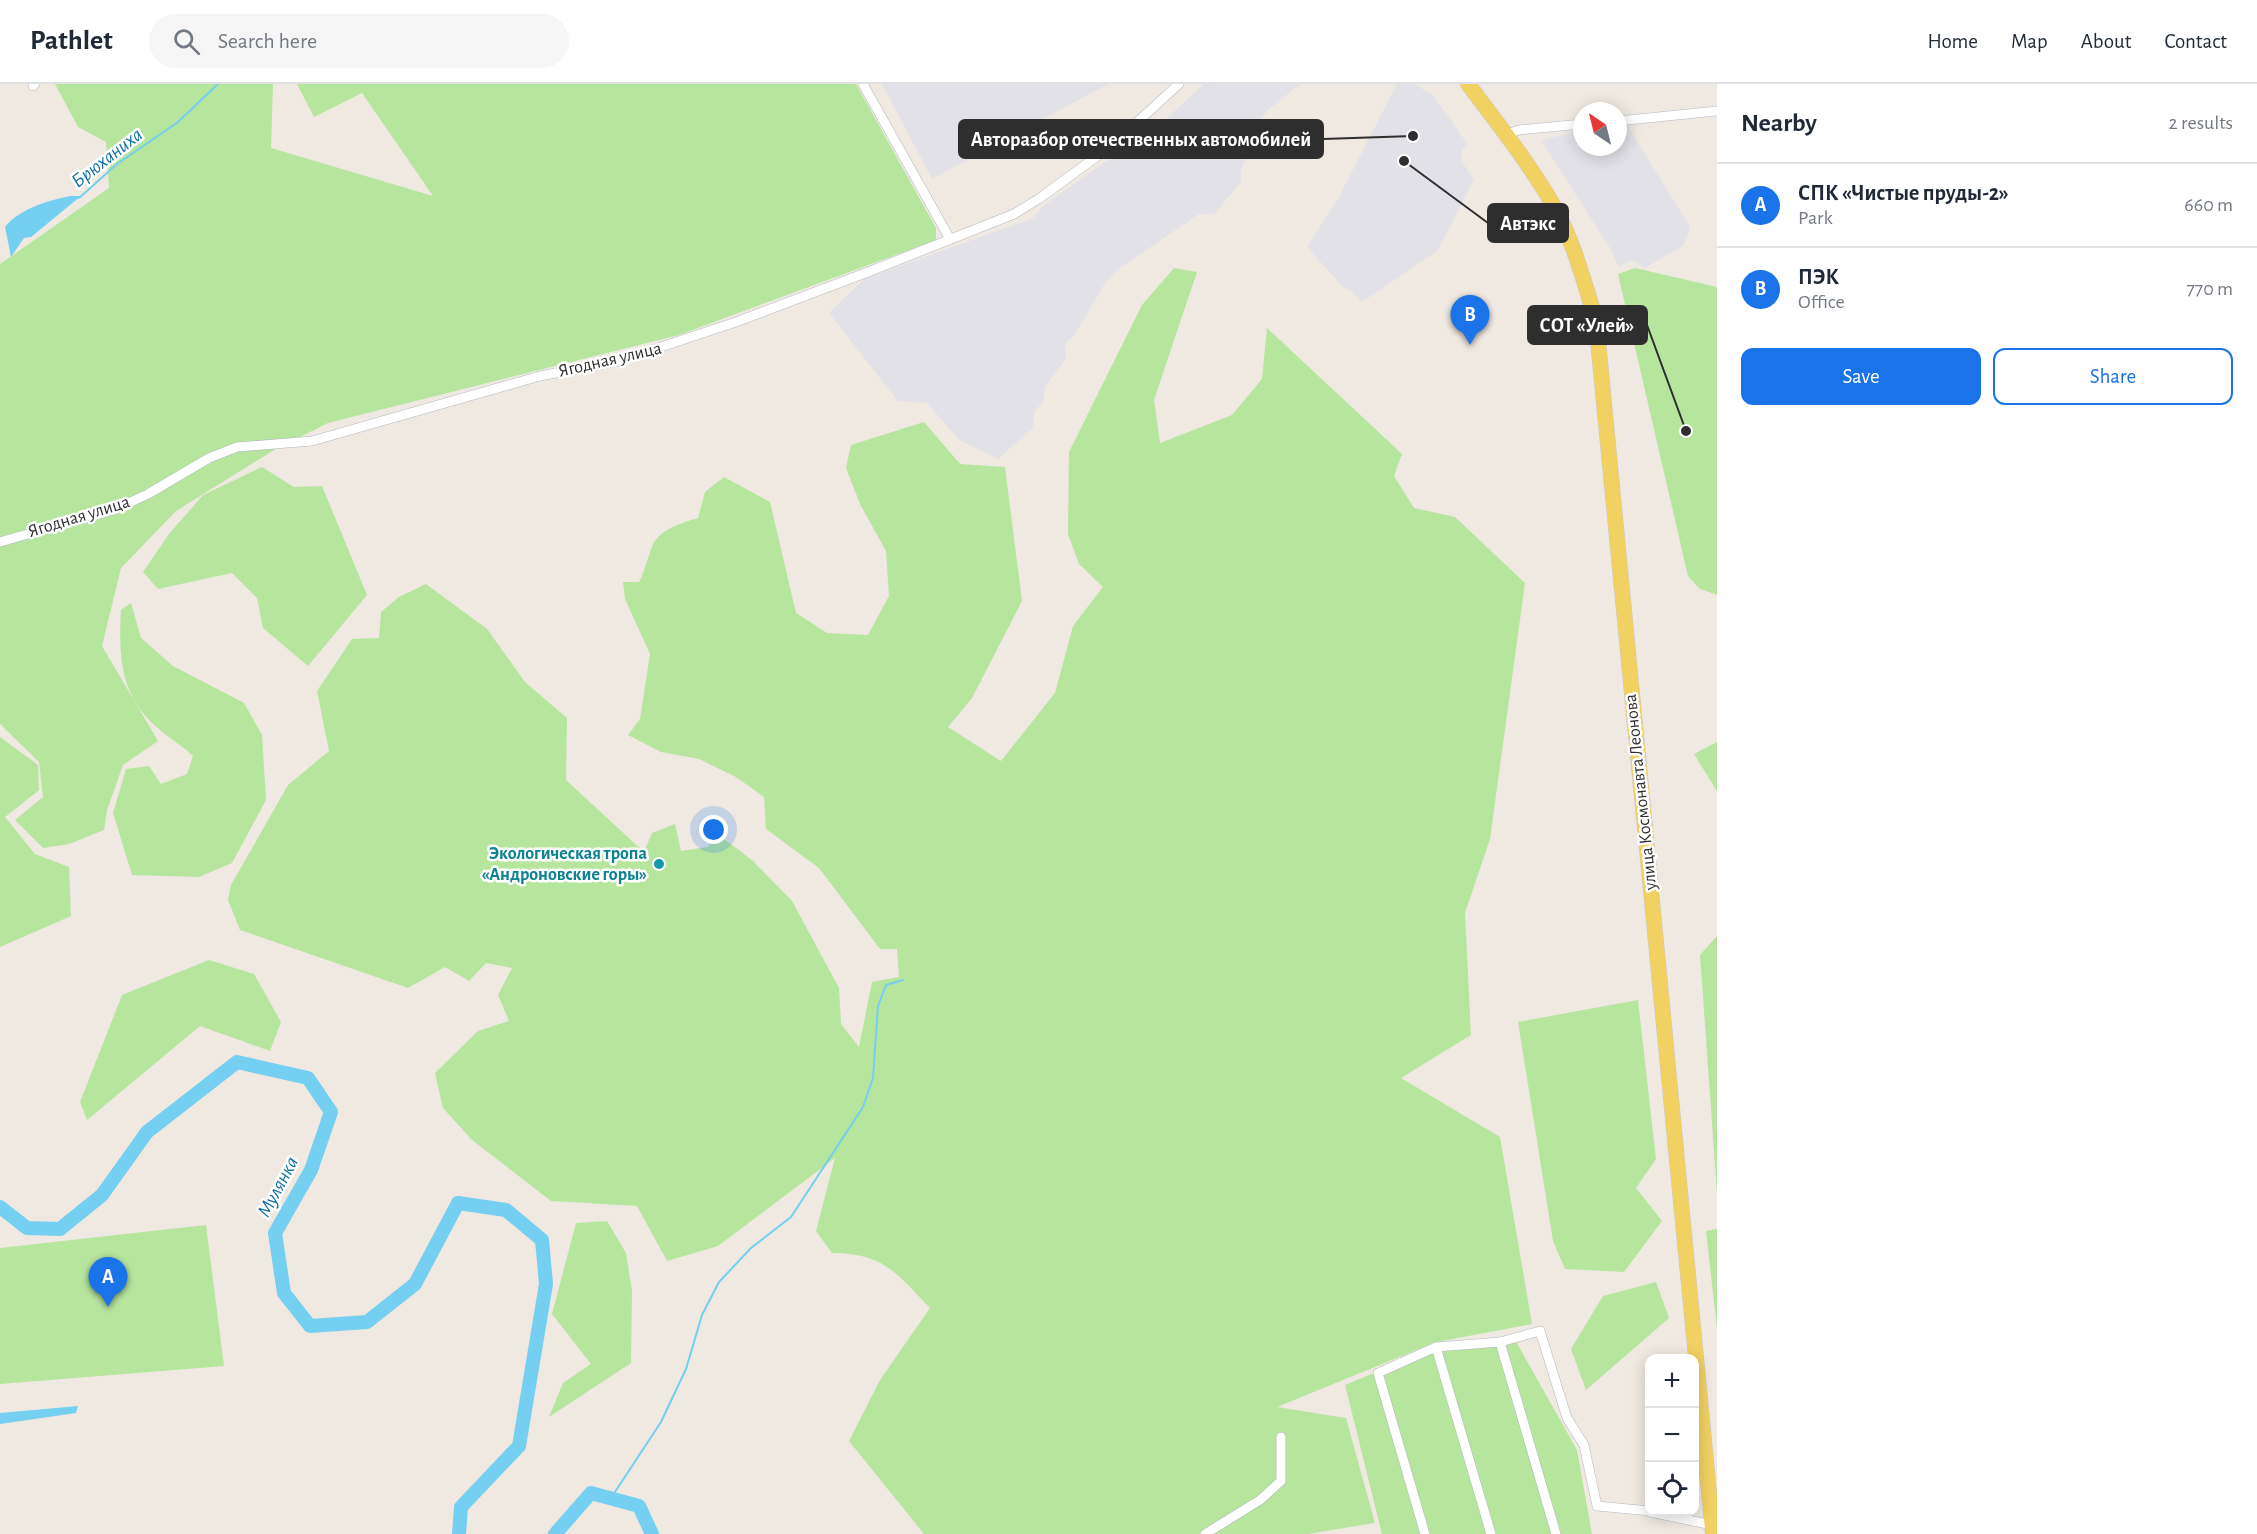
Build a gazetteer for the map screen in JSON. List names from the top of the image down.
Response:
{
  "streets": {
    "main road": ["улица Космонавта Леонова"],
    "street": ["Ягодная улица"]
  },
  "water": ["Брюханиха", "Мулянка"],
  "places": [
    "Авторазбор отечественных автомобилей",
    "Автэкс",
    "СОТ «Улей»",
    "Экологическая тропа «Андроновские горы»"
  ],
  "north": "top left",
  "page": {
    "header": "Pathlet",
    "search": "Search here",
    "nav": [
      "Home",
      "Map",
      "About",
      "Contact"
    ],
    "heading": ["Nearby", "2 results"],
    "list": [
      {
        "mark": "A",
        "name": "СПК «Чистые пруды-2»",
        "note": "Park",
        "value": "660 m"
      },
      {
        "mark": "B",
        "name": "ПЭК",
        "note": "Office",
        "value": "770 m"
      }
    ],
    "pins": ["B", "A"],
    "buttons": ["Save", "Share"],
    "map_buttons": ["+", "−"]
  }
}
